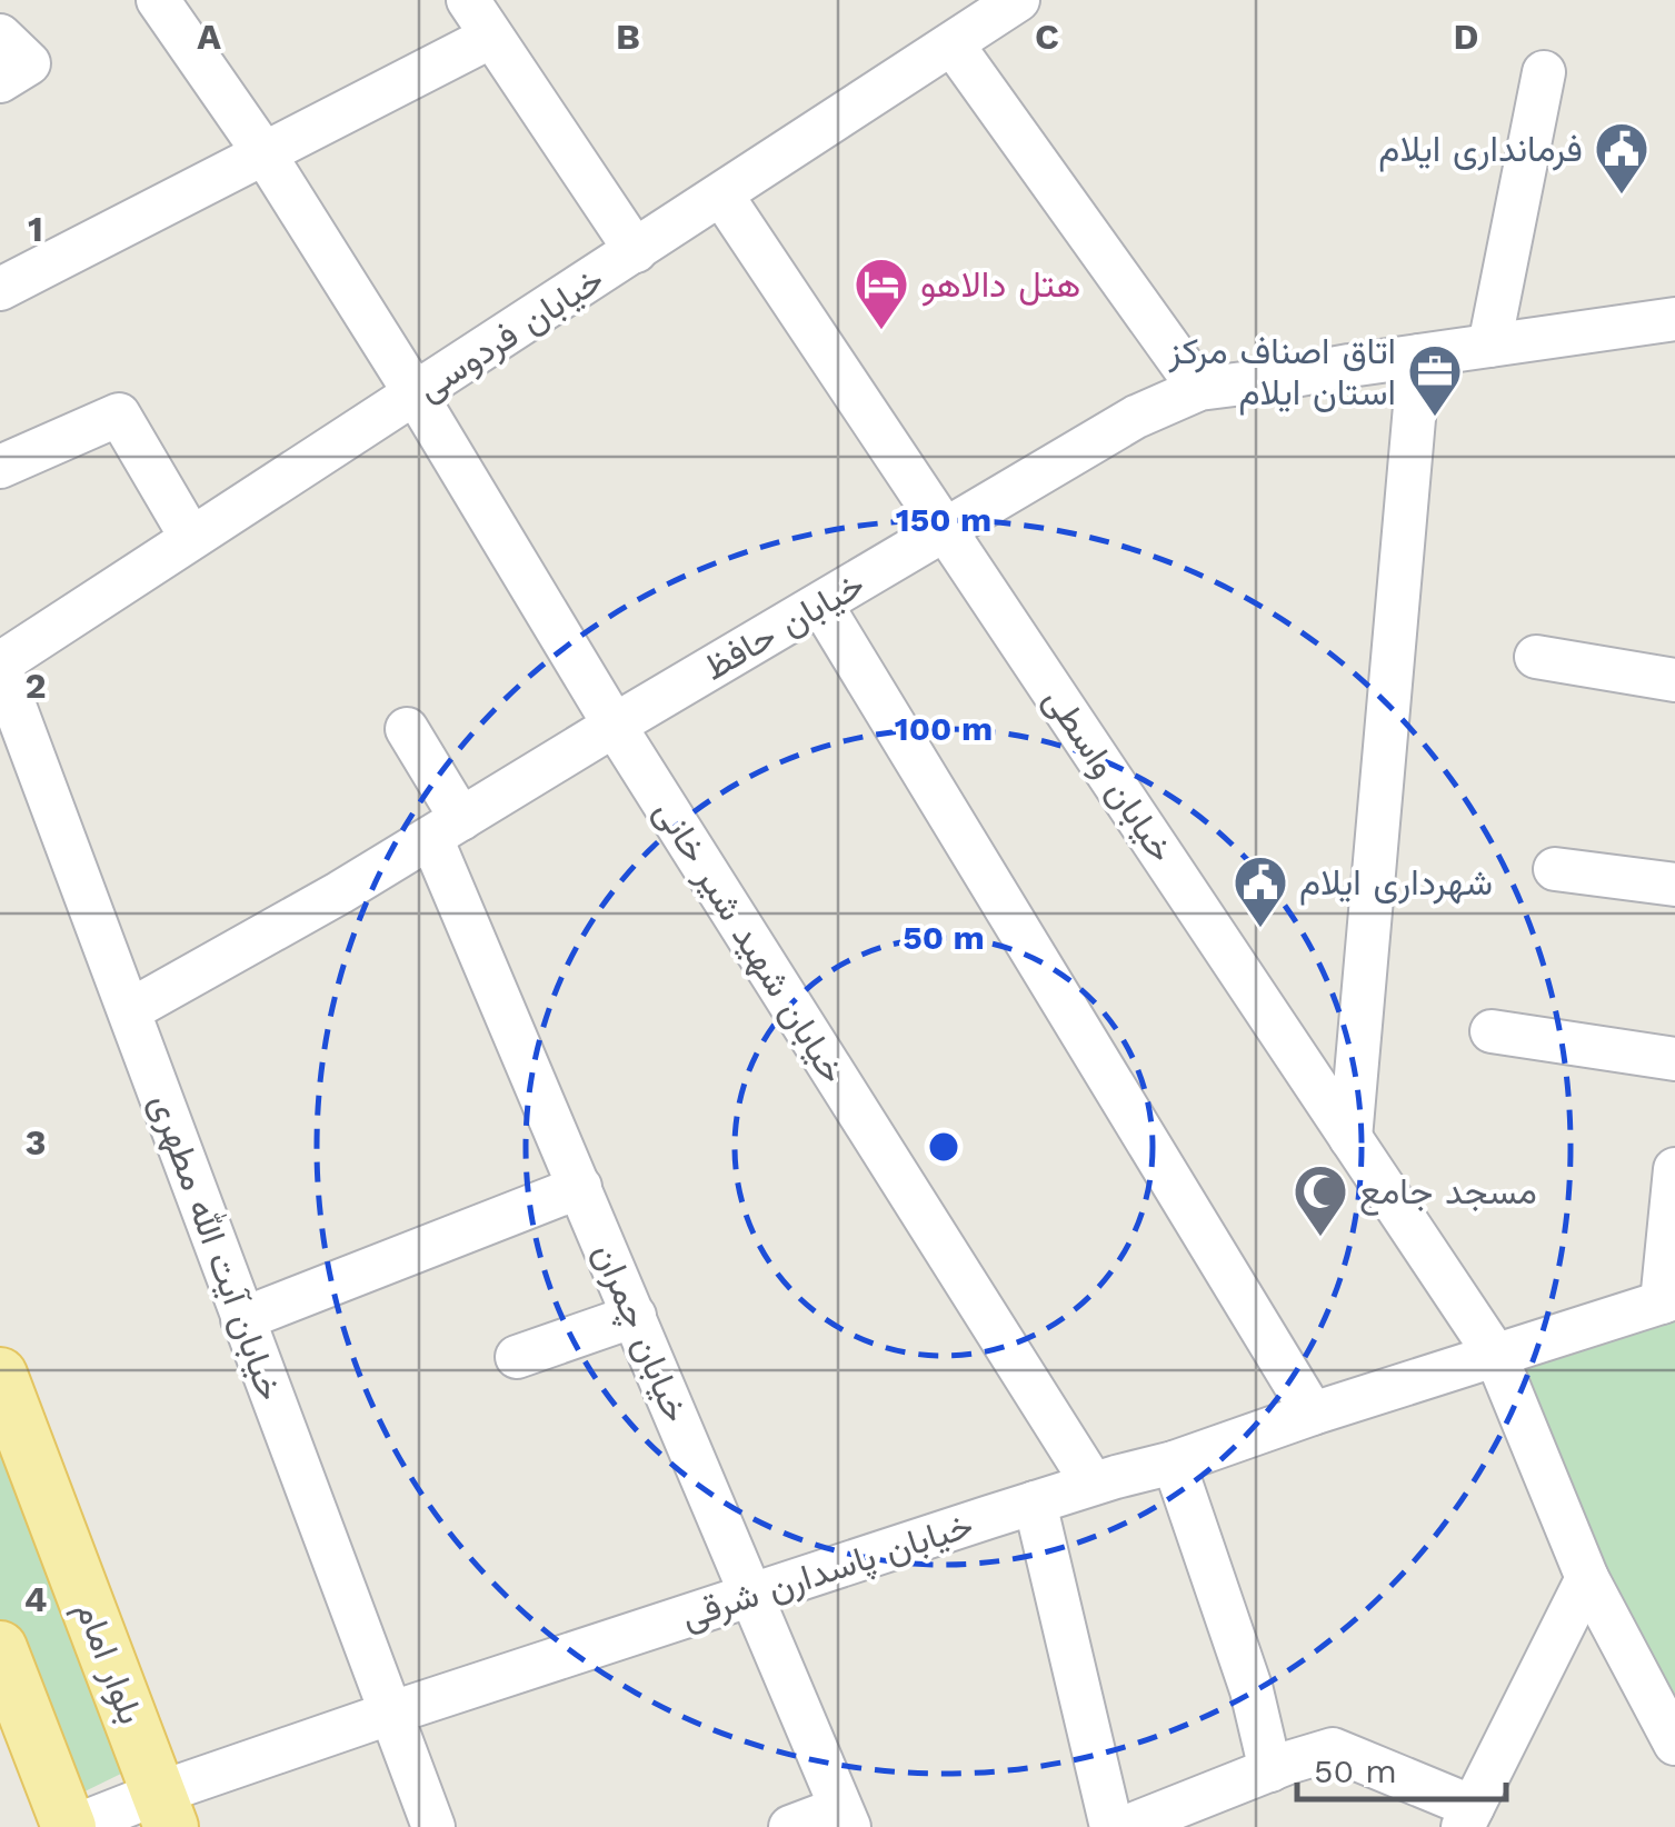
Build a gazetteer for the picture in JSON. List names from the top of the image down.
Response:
{
  "streets": {
    "main road": ["بلوار امام"],
    "street": [
      "خیابان فردوسی",
      "خیابان حافظ",
      "خیابان واسطی",
      "خیابان شهید شیر خانی",
      "خیابان آیت الله مطهری",
      "خیابان چمران",
      "خیابان پاسدارن شرقی"
    ]
  },
  "crossings": [
    ["خیابان فردوسی", "خیابان واسطی"],
    ["خیابان فردوسی", "خیابان شهید شیر خانی"],
    ["خیابان فردوسی", "خیابان آیت الله مطهری"],
    ["خیابان حافظ", "خیابان واسطی"],
    ["خیابان حافظ", "خیابان شهید شیر خانی"],
    ["خیابان حافظ", "خیابان آیت الله مطهری"],
    ["خیابان حافظ", "خیابان چمران"],
    ["خیابان واسطی", "خیابان پاسدارن شرقی"],
    ["خیابان شهید شیر خانی", "خیابان پاسدارن شرقی"],
    ["خیابان آیت الله مطهری", "خیابان پاسدارن شرقی"],
    ["خیابان چمران", "خیابان پاسدارن شرقی"],
    ["خیابان پاسدارن شرقی", "بلوار امام"]
  ],
  "places": {
    "public building": ["فرمانداری ایلام", "شهرداری ایلام"],
    "hotel": ["هتل دالاهو"],
    "office": ["اتاق اصناف مرکز استان ایلام"],
    "mosque": ["مسجد جامع"]
  },
  "scale_bar": "50 m",
  "grid": {
    "columns": [
      "A",
      "B",
      "C",
      "D"
    ],
    "rows": [
      "1",
      "2",
      "3",
      "4"
    ]
  },
  "rings": ["150 m", "100 m", "50 m"]
}
